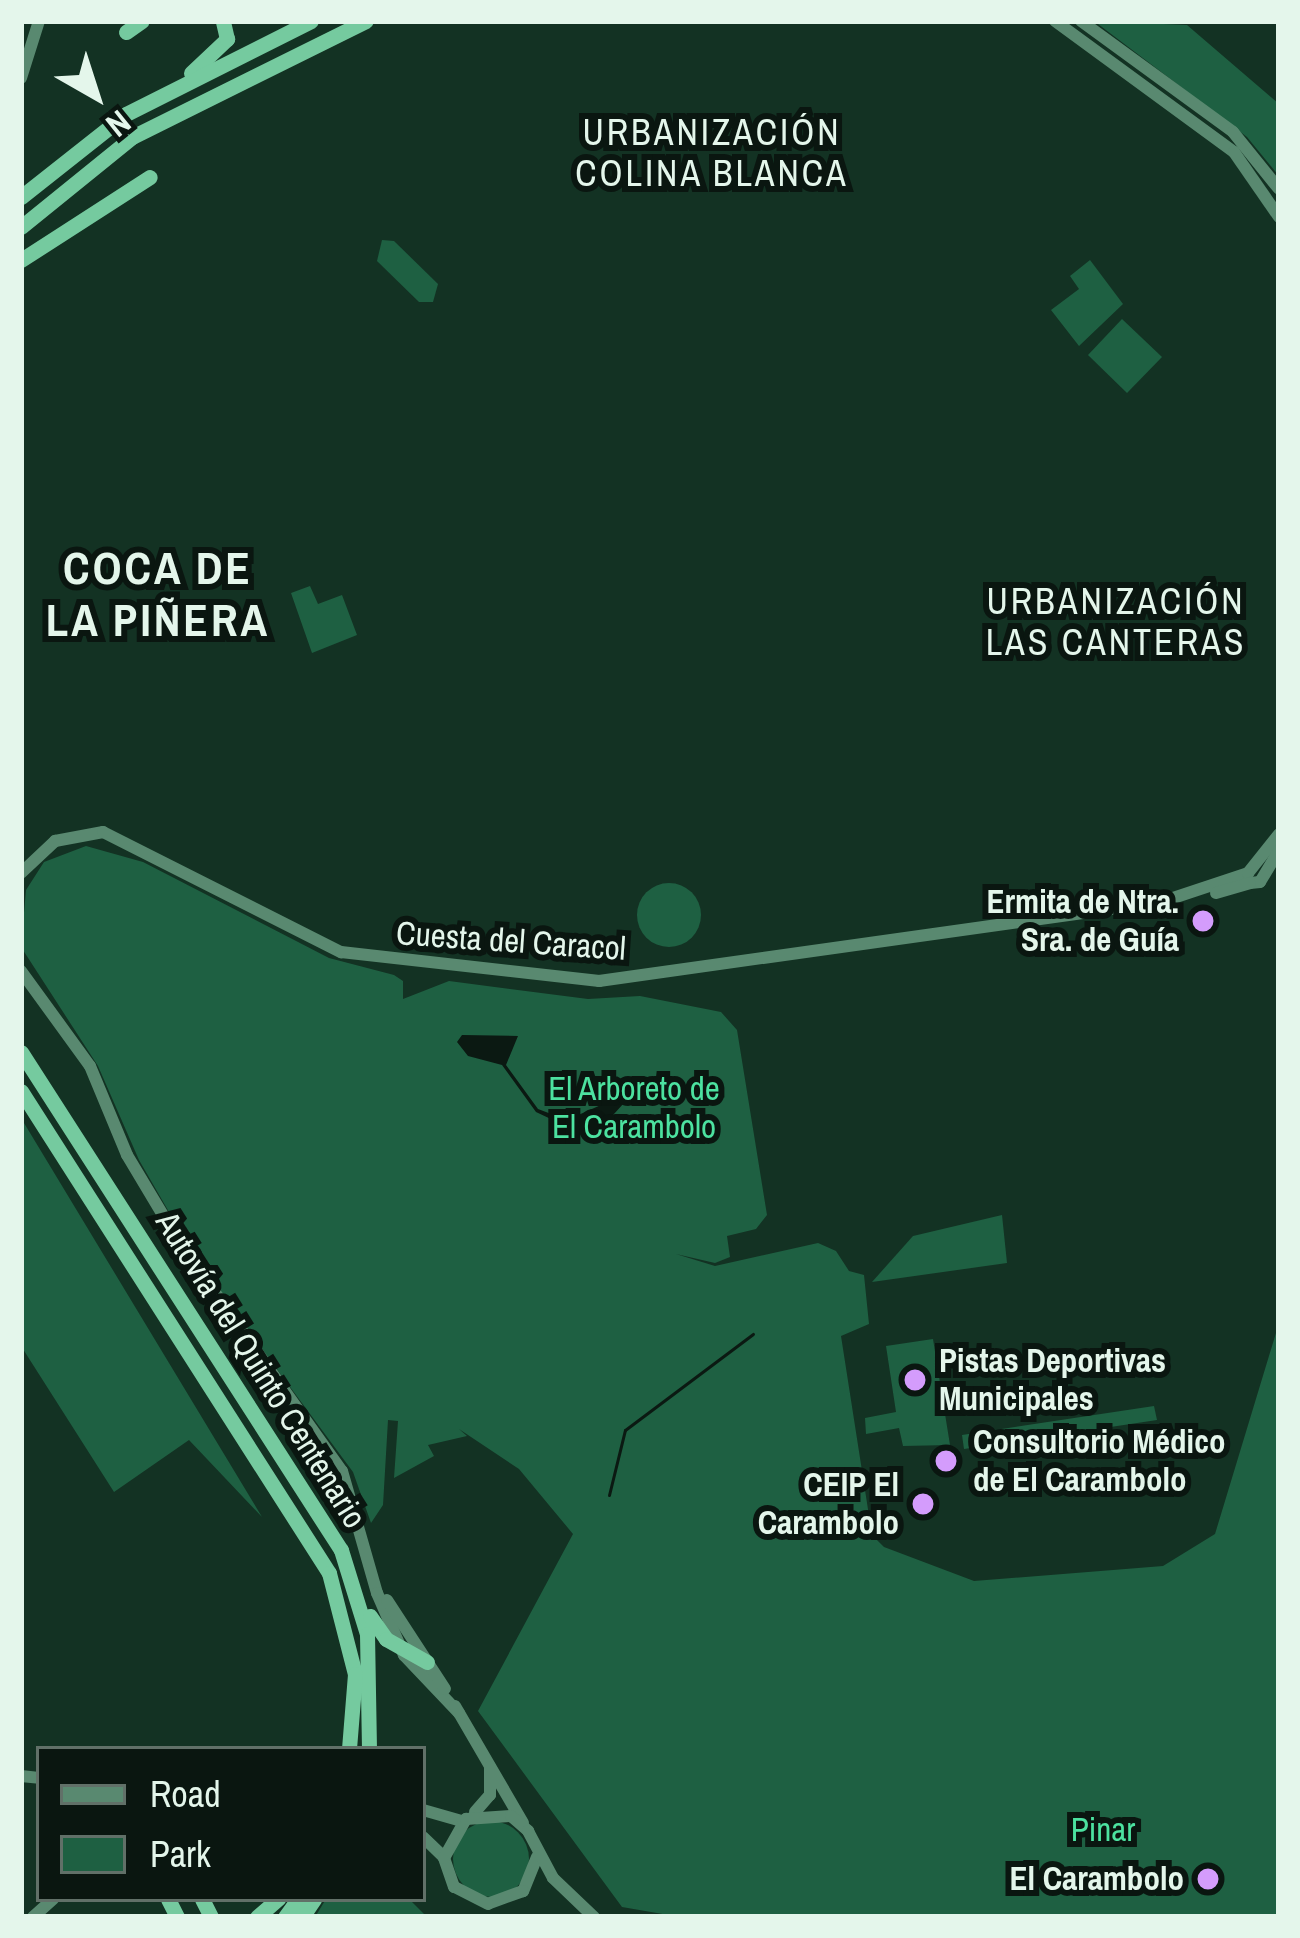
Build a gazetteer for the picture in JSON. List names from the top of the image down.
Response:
{
  "streets": {
    "highway": ["Autovía del Quinto Centenario"],
    "main road": ["Cuesta del Caracol"]
  },
  "districts": ["URBANIZACIÓN COLINA BLANCA", "COCA DE LA PIÑERA", "URBANIZACIÓN LAS CANTERAS"],
  "parks": ["El Arboreto de El Carambolo", "Pinar"],
  "places": [
    "Ermita de Ntra. Sra. de Guía",
    "Pistas Deportivas Municipales",
    "Consultorio Médico de El Carambolo",
    "CEIP El Carambolo",
    "El Carambolo"
  ],
  "legend": ["Road", "Park"],
  "north": "bottom right"
}
